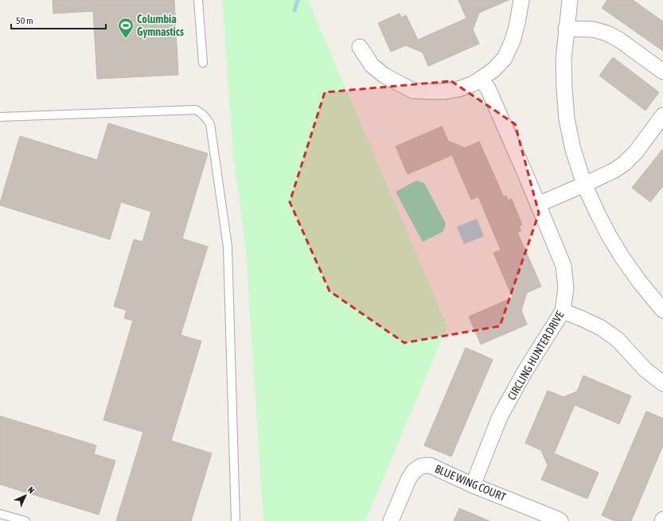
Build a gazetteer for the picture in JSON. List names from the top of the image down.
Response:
{
  "streets": {
    "street": ["CIRCLING HUNTER DRIVE", "BLUE WING COURT"]
  },
  "crossings": [
    ["CIRCLING HUNTER DRIVE", "BLUE WING COURT"]
  ],
  "places": {
    "sports": ["Columbia Gymnastics"]
  },
  "scale_bar": "50 m",
  "north": "top right"
}
